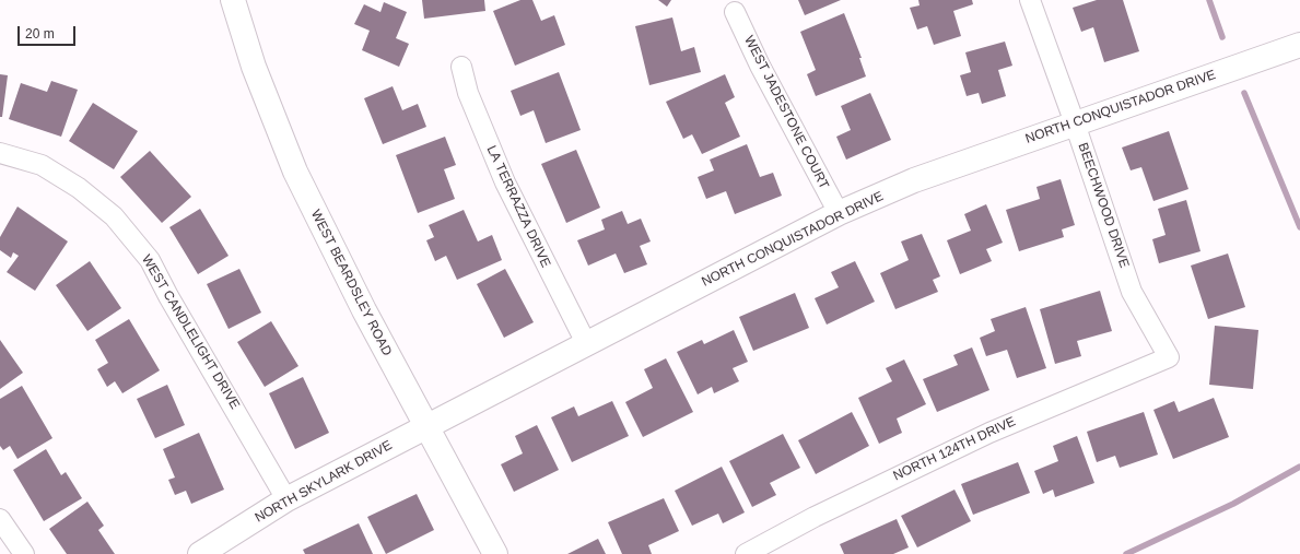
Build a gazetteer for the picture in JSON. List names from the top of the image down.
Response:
{
  "streets": {
    "street": [
      "NORTH CONQUISTADOR DRIVE",
      "WEST JADESTONE COURT",
      "BEECHWOOD DRIVE",
      "LA TERRAZZA DRIVE",
      "WEST BEARDSLEY ROAD",
      "WEST CANDLELIGHT DRIVE",
      "NORTH 124TH DRIVE",
      "NORTH SKYLARK DRIVE"
    ]
  },
  "crossings": [
    ["NORTH CONQUISTADOR DRIVE", "WEST JADESTONE COURT"],
    ["NORTH CONQUISTADOR DRIVE", "BEECHWOOD DRIVE"],
    ["NORTH CONQUISTADOR DRIVE", "LA TERRAZZA DRIVE"],
    ["NORTH CONQUISTADOR DRIVE", "WEST BEARDSLEY ROAD"],
    ["NORTH CONQUISTADOR DRIVE", "NORTH SKYLARK DRIVE"],
    ["BEECHWOOD DRIVE", "NORTH 124TH DRIVE"],
    ["WEST BEARDSLEY ROAD", "NORTH SKYLARK DRIVE"],
    ["WEST CANDLELIGHT DRIVE", "NORTH SKYLARK DRIVE"]
  ],
  "scale_bar": "20 m"
}
